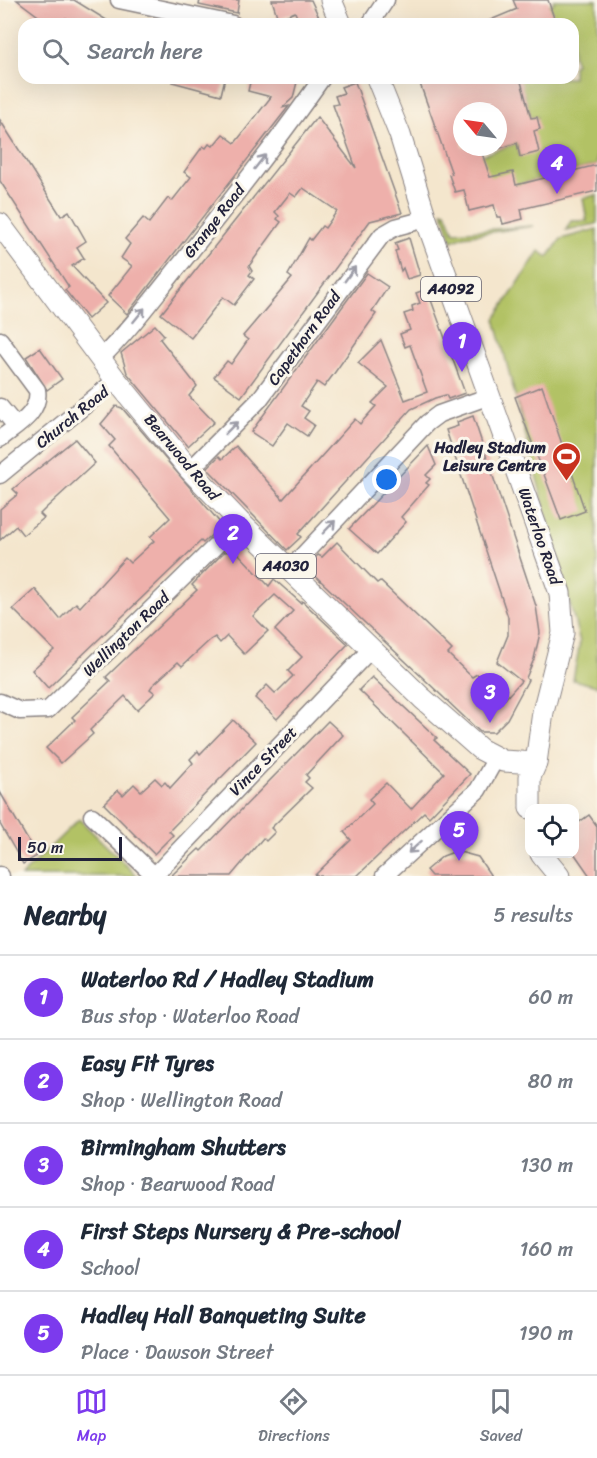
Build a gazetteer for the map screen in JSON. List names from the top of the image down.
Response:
{
  "streets": {
    "main road": [
      "A4092",
      "Bearwood Road",
      "Waterloo Road",
      "A4030"
    ],
    "street": [
      "Grange Road",
      "Capethorn Road",
      "Church Road",
      "Wellington Road",
      "Vince Street"
    ]
  },
  "crossings": [
    ["Grange Road", "Bearwood Road"],
    ["Capethorn Road", "Bearwood Road"],
    ["Capethorn Road", "Waterloo Road"],
    ["Church Road", "Bearwood Road"],
    ["Bearwood Road", "Waterloo Road"],
    ["Bearwood Road", "Wellington Road"],
    ["Bearwood Road", "Vince Street"]
  ],
  "one_way": ["Grange Road"],
  "places": {
    "sports": ["Hadley Stadium Leisure Centre"]
  },
  "scale_bar": "50 m",
  "north": "top left",
  "page": {
    "search": "Search here",
    "pins": [
      "4",
      "1",
      "2",
      "3",
      "5"
    ],
    "scale": "50 m",
    "heading": ["Nearby", "5 results"],
    "list": [
      {
        "mark": "1",
        "name": "Waterloo Rd / Hadley Stadium",
        "note": "Bus stop · Waterloo Road",
        "value": "60 m"
      },
      {
        "mark": "2",
        "name": "Easy Fit Tyres",
        "note": "Shop · Wellington Road",
        "value": "80 m"
      },
      {
        "mark": "3",
        "name": "Birmingham Shutters",
        "note": "Shop · Bearwood Road",
        "value": "130 m"
      },
      {
        "mark": "4",
        "name": "First Steps Nursery & Pre-school",
        "note": "School",
        "value": "160 m"
      },
      {
        "mark": "5",
        "name": "Hadley Hall Banqueting Suite",
        "note": "Place · Dawson Street",
        "value": "190 m"
      }
    ],
    "nav": ["Map", "Directions", "Saved"]
  }
}
